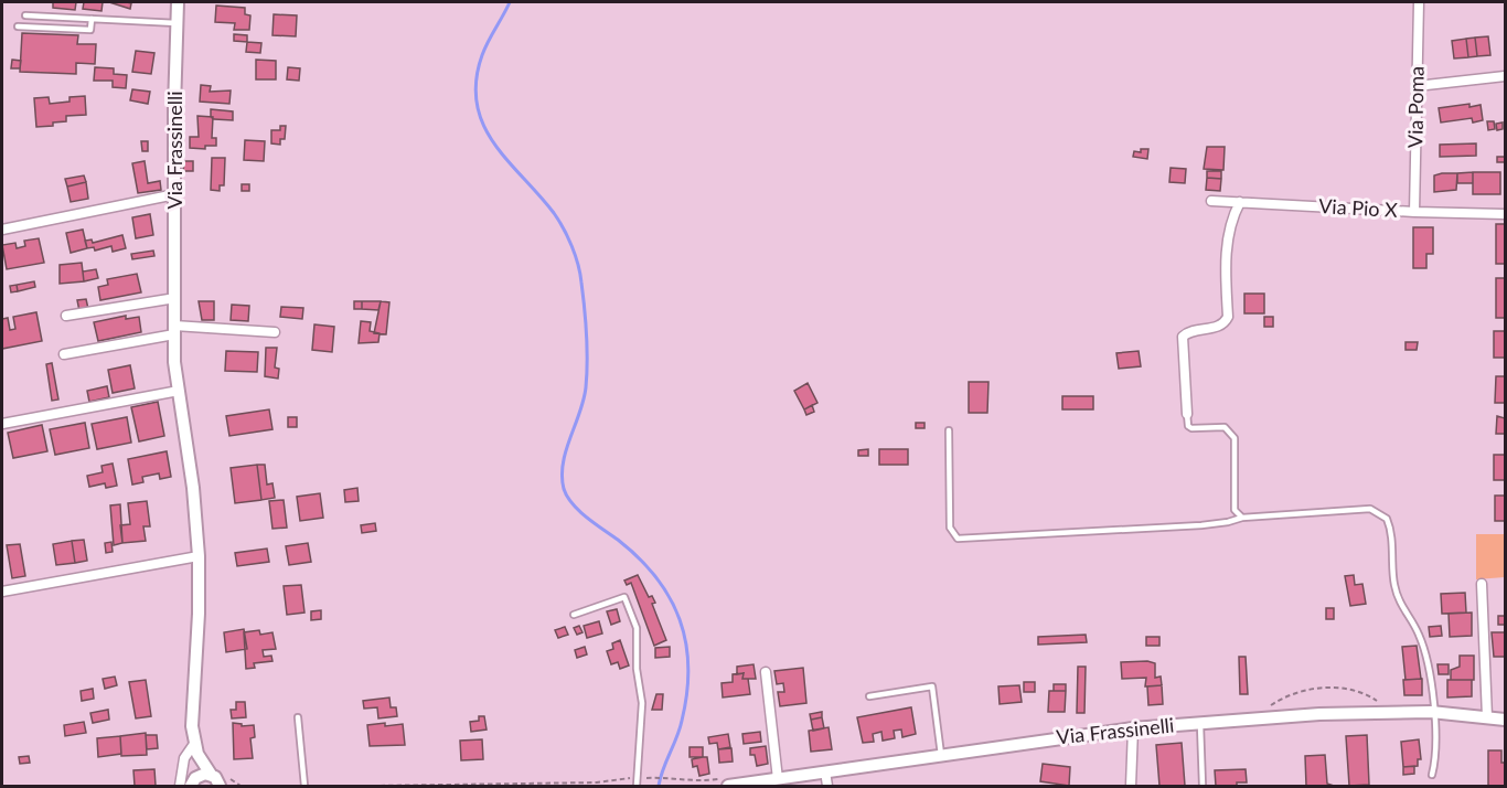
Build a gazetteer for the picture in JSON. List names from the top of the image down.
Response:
{
  "streets": {
    "street": ["Via Poma", "Via Frassinelli", "Via Pio X"]
  },
  "crossings": [
    ["Via Poma", "Via Pio X"]
  ]
}
